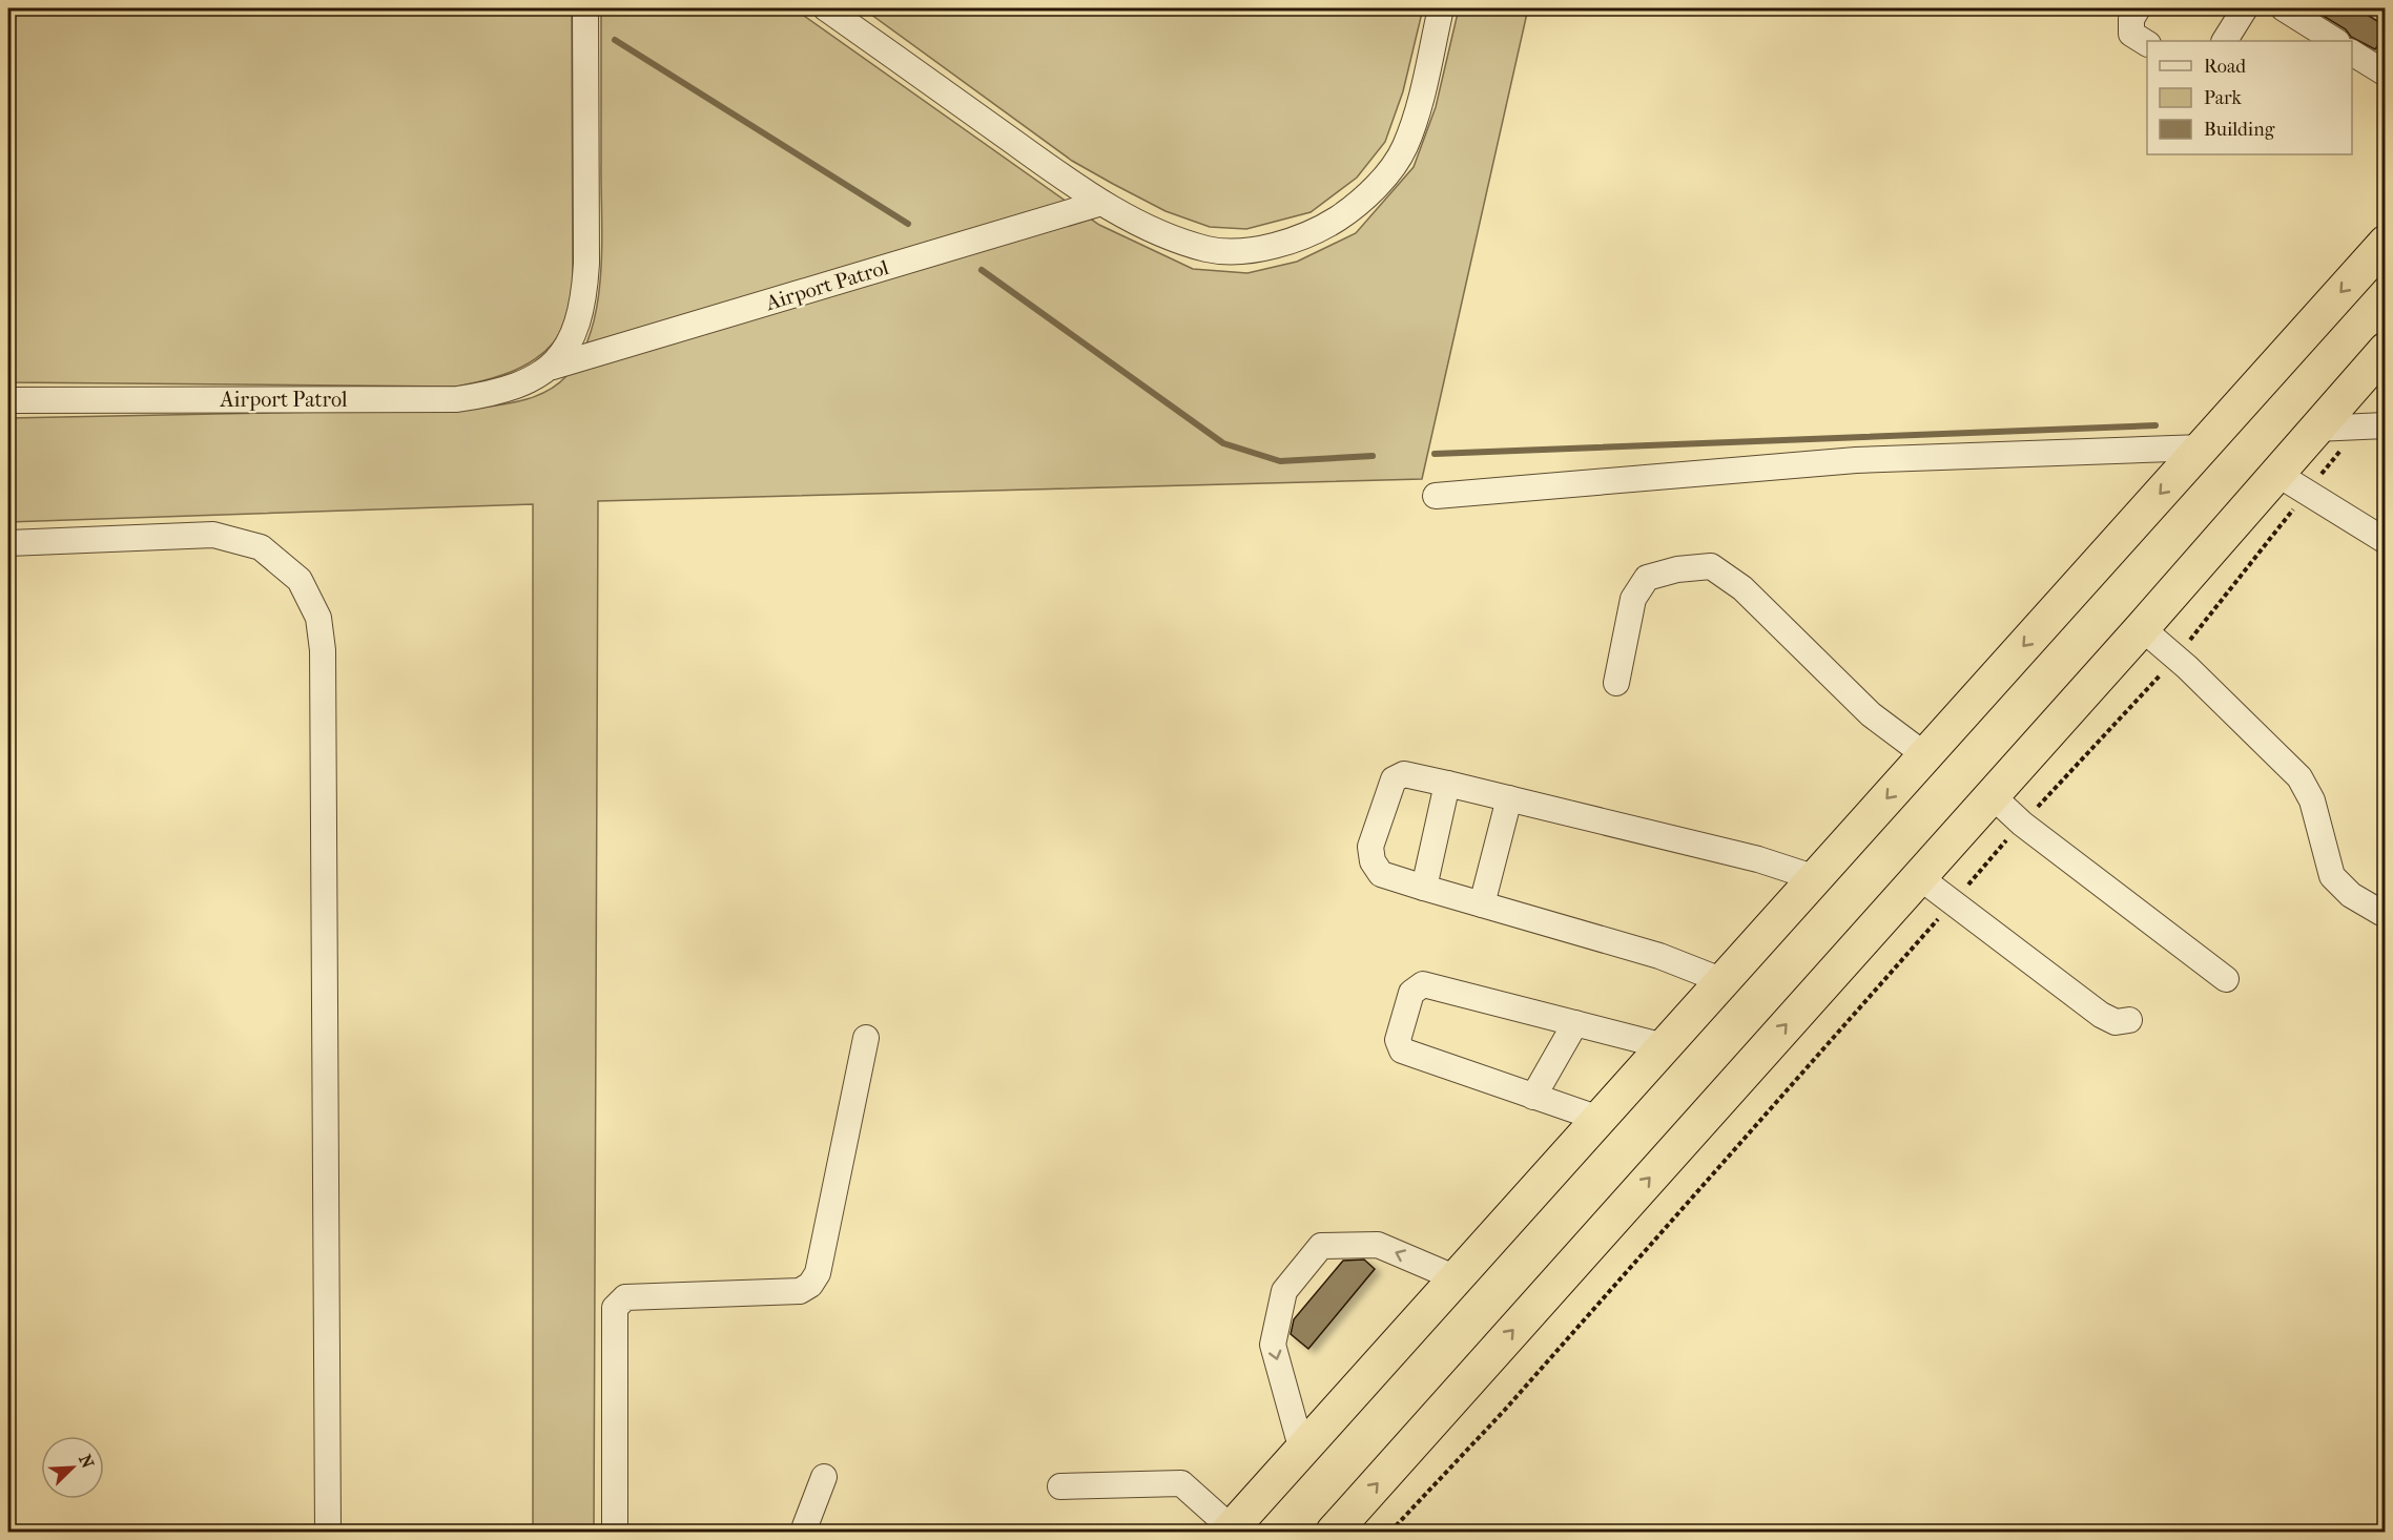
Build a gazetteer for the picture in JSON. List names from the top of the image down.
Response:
{
  "streets": {
    "street": ["Airport Patrol"]
  },
  "legend": ["Road", "Park", "Building"],
  "north": "top right"
}
